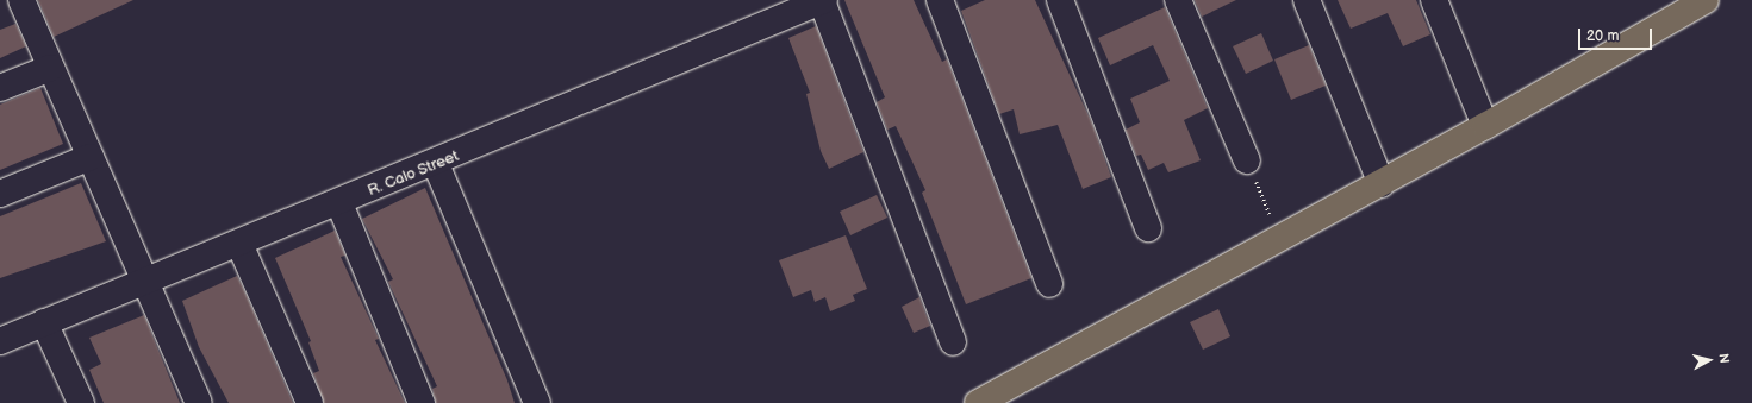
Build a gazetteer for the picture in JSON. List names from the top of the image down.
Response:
{
  "streets": {
    "street": ["R. Calo Street"]
  },
  "scale_bar": "20 m",
  "north": "right"
}
